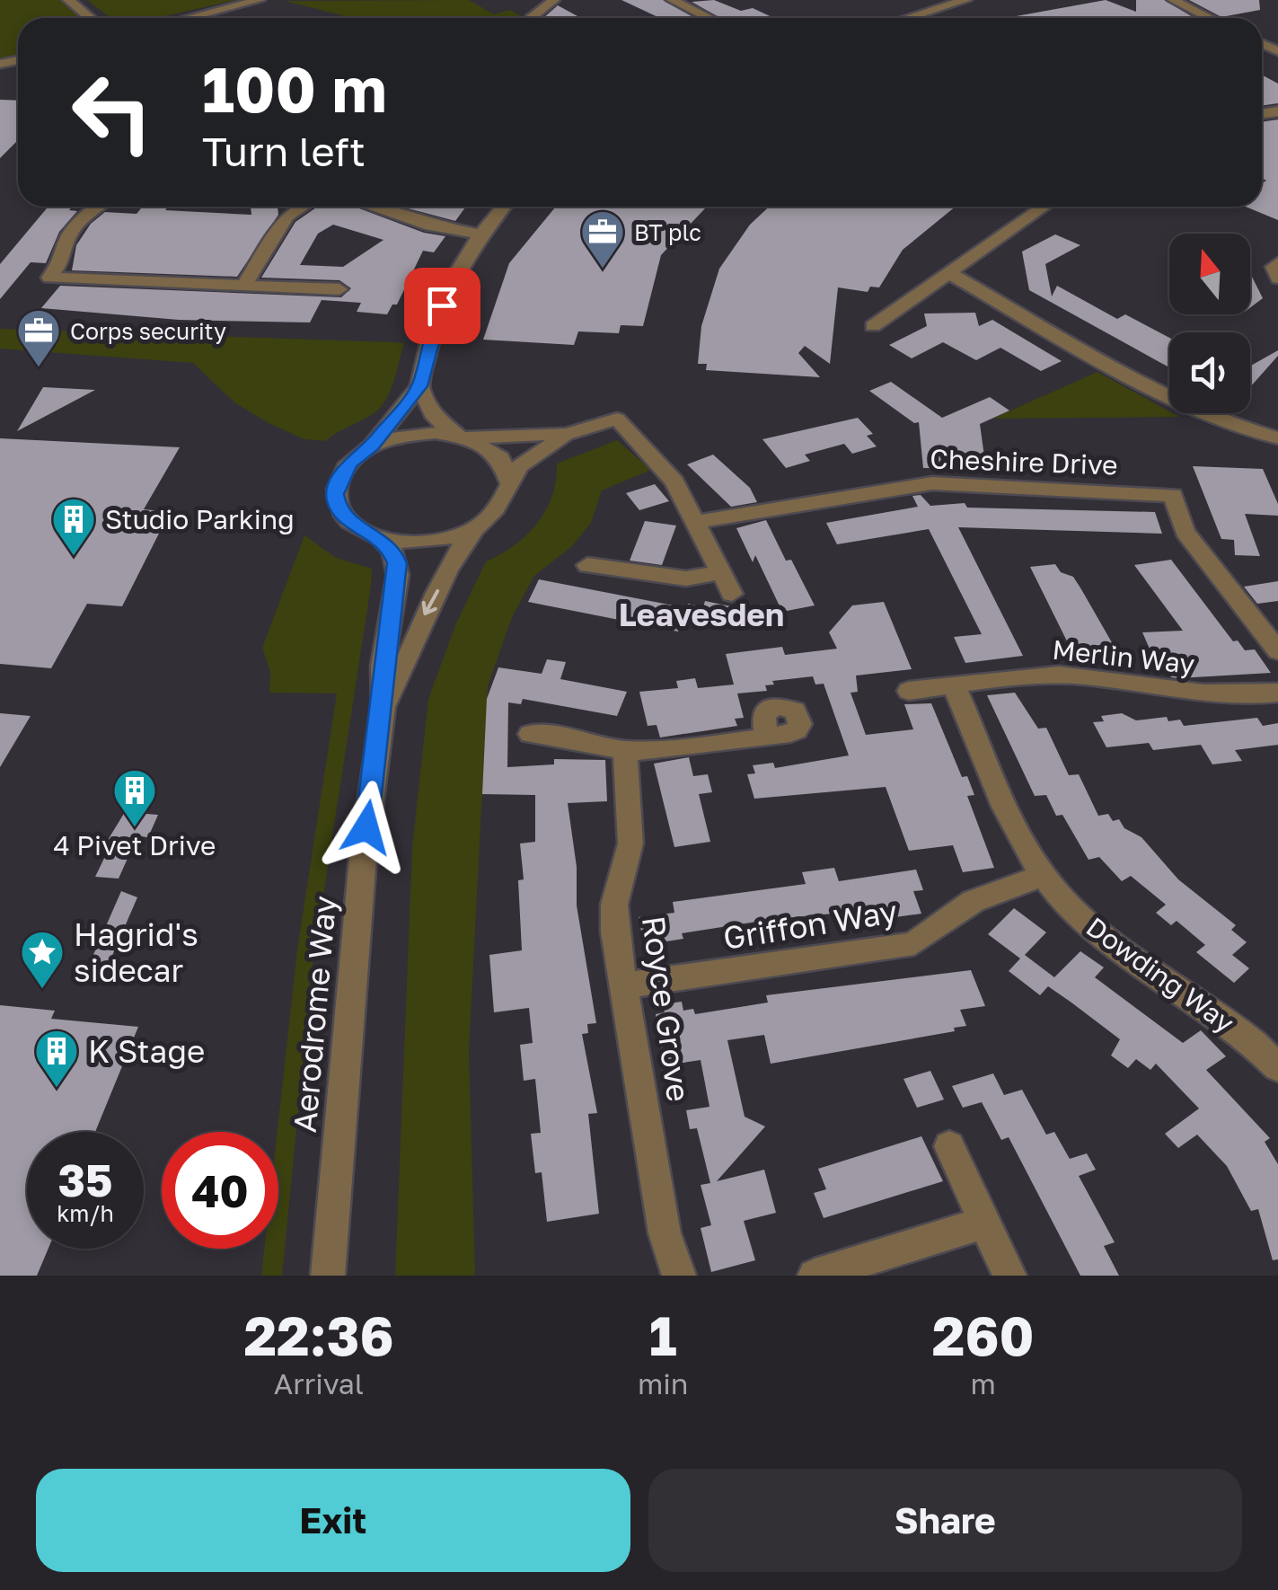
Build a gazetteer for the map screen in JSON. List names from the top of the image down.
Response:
{
  "streets": {
    "street": [
      "Cheshire Drive",
      "Merlin Way",
      "Griffon Way",
      "Dowding Way",
      "Royce Grove",
      "Aerodrome Way"
    ]
  },
  "crossings": [
    ["Merlin Way", "Dowding Way"],
    ["Griffon Way", "Dowding Way"],
    ["Griffon Way", "Royce Grove"]
  ],
  "districts": ["Leavesden"],
  "places": {
    "office": ["BT plc", "Corps security"],
    "building": ["Studio Parking", "4 Pivet Drive", "K Stage"],
    "place": ["Hagrid's sidecar"]
  },
  "north": "top",
  "page": {
    "turn": ["100 m", "Turn left"],
    "speed": "35 km/h",
    "limit": "40",
    "eta": [
      "22:36",
      "Arrival",
      "1",
      "min",
      "260",
      "m"
    ],
    "buttons": ["Exit", "Share"]
  }
}
